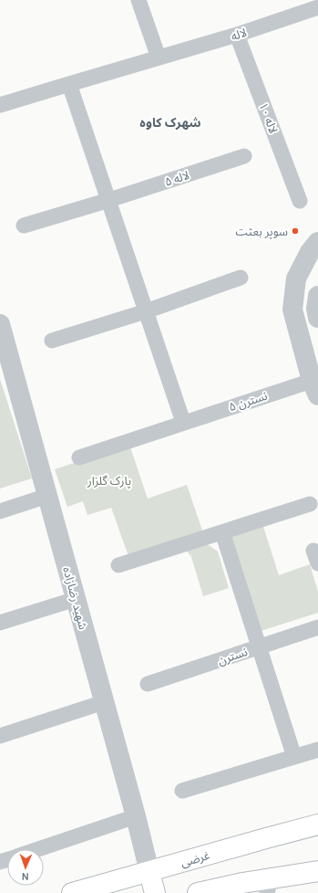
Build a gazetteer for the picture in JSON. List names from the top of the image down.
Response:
{
  "streets": {
    "main road": ["غرضی"],
    "street": [
      "لاله",
      "لاله ۱۰",
      "لاله ۵",
      "نسترن ۵",
      "شهید رضازاده",
      "نسترن"
    ]
  },
  "crossings": [
    ["لاله", "لاله ۱۰"],
    ["شهید رضازاده", "غرضی"]
  ],
  "districts": ["شهرک کاوه"],
  "parks": ["پارک گلزار"],
  "places": ["سوپر بعثت"],
  "north": "bottom"
}
